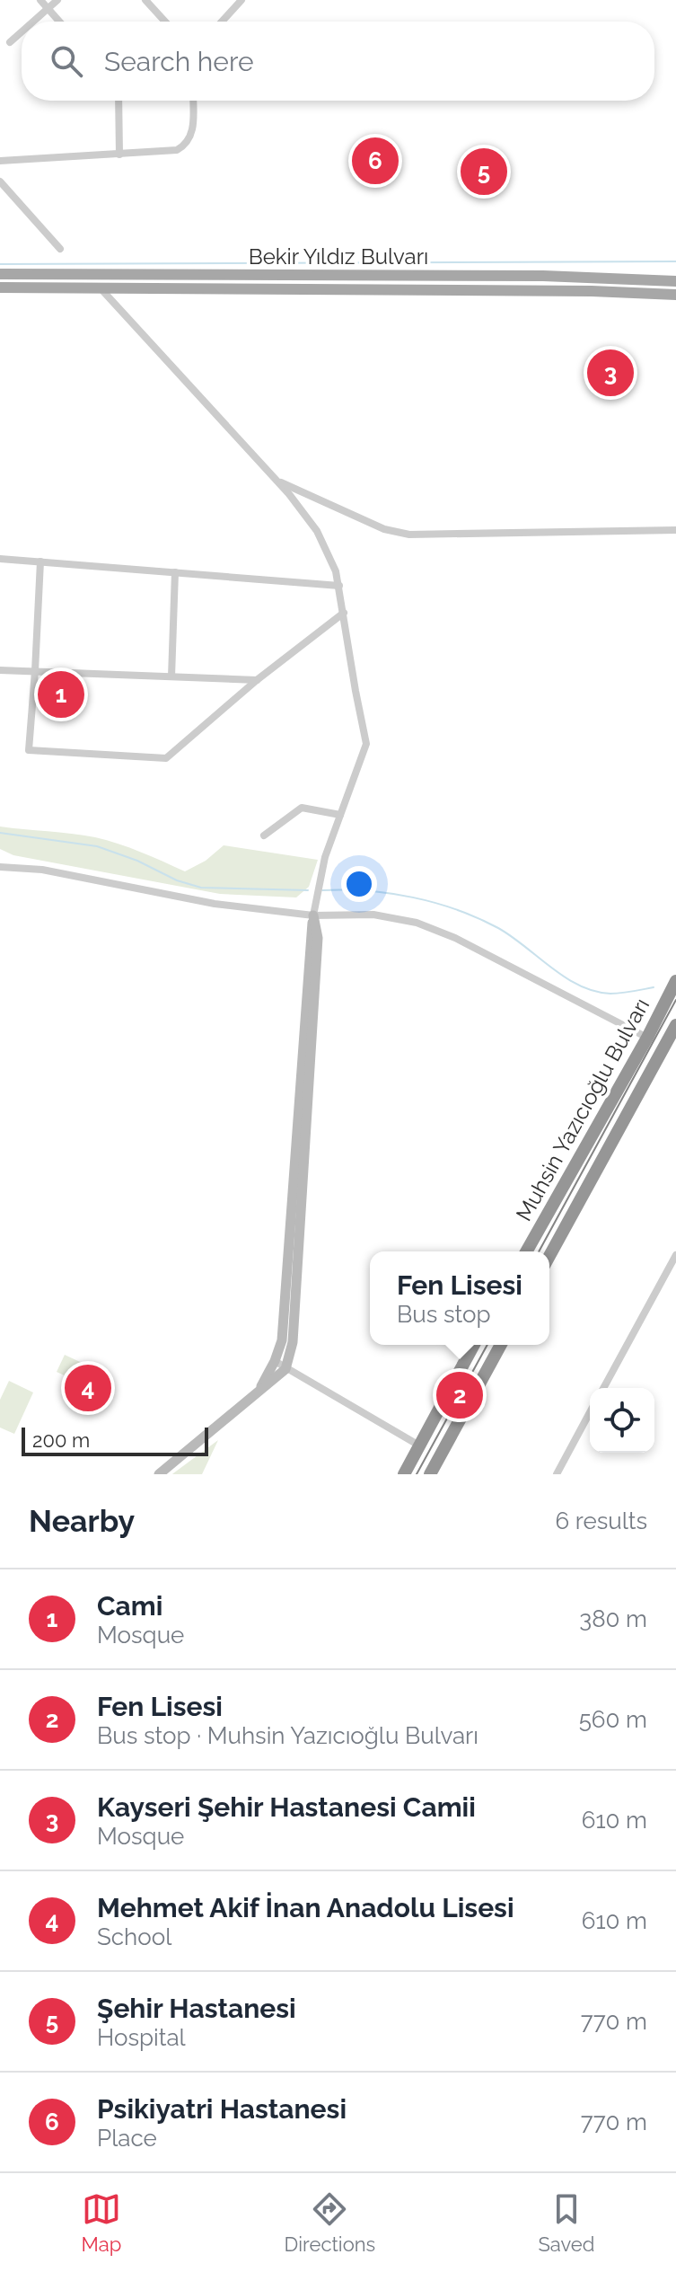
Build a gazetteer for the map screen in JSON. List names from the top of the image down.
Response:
{
  "streets": {
    "highway": ["Muhsin Yazıcıoğlu Bulvarı"],
    "main road": ["Bekir Yıldız Bulvarı"]
  },
  "scale_bar": "200 m",
  "page": {
    "search": "Search here",
    "pins": [
      "6",
      "5",
      "3",
      "1",
      "4",
      "2"
    ],
    "popup": ["Fen Lisesi", "Bus stop"],
    "scale": "200 m",
    "heading": ["Nearby", "6 results"],
    "list": [
      {
        "mark": "1",
        "name": "Cami",
        "note": "Mosque",
        "value": "380 m"
      },
      {
        "mark": "2",
        "name": "Fen Lisesi",
        "note": "Bus stop · Muhsin Yazıcıoğlu Bulvarı",
        "value": "560 m"
      },
      {
        "mark": "3",
        "name": "Kayseri Şehir Hastanesi Camii",
        "note": "Mosque",
        "value": "610 m"
      },
      {
        "mark": "4",
        "name": "Mehmet Akif İnan Anadolu Lisesi",
        "note": "School",
        "value": "610 m"
      },
      {
        "mark": "5",
        "name": "Şehir Hastanesi",
        "note": "Hospital",
        "value": "770 m"
      },
      {
        "mark": "6",
        "name": "Psikiyatri Hastanesi",
        "note": "Place",
        "value": "770 m"
      }
    ],
    "nav": ["Map", "Directions", "Saved"]
  }
}
